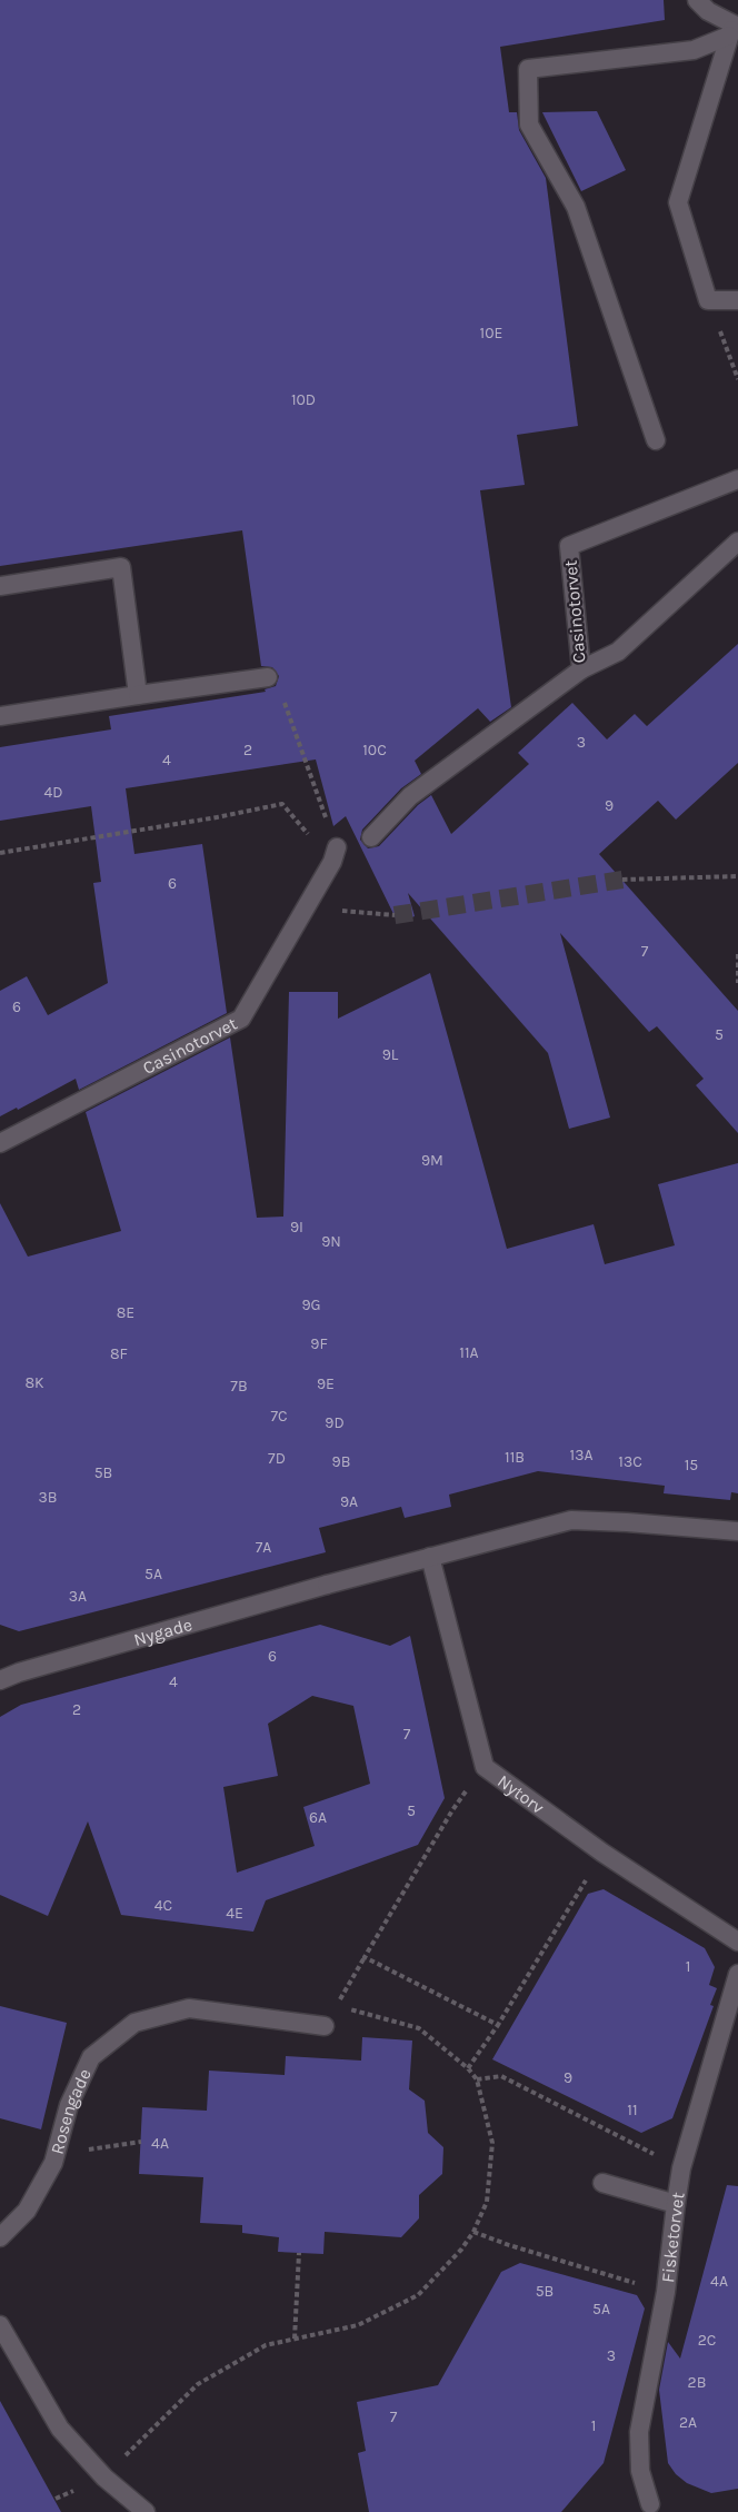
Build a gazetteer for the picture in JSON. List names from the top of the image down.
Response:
{
  "streets": {
    "street": [
      "Casinotorvet",
      "Nygade",
      "Nytorv",
      "Rosengade",
      "Fisketorvet"
    ]
  },
  "crossings": [
    ["Nygade", "Nytorv"]
  ],
  "house_numbers": [
    "10E",
    "10D",
    "3",
    "2",
    "10C",
    "4",
    "4D",
    "9",
    "6",
    "7",
    "6",
    "5",
    "9L",
    "9M",
    "9I",
    "9N",
    "9G",
    "8E",
    "9F",
    "11A",
    "8F",
    "8K",
    "9E",
    "7B",
    "7C",
    "9D",
    "13A",
    "11B",
    "7D",
    "9B",
    "13C",
    "15",
    "5B",
    "3B",
    "9A",
    "7A",
    "5A",
    "3A",
    "6",
    "4",
    "2",
    "7",
    "5",
    "6A",
    "4C",
    "4E",
    "1",
    "9",
    "11",
    "4A",
    "4A",
    "5B",
    "5A",
    "2C",
    "3",
    "2B",
    "7",
    "2A",
    "1"
  ]
}
